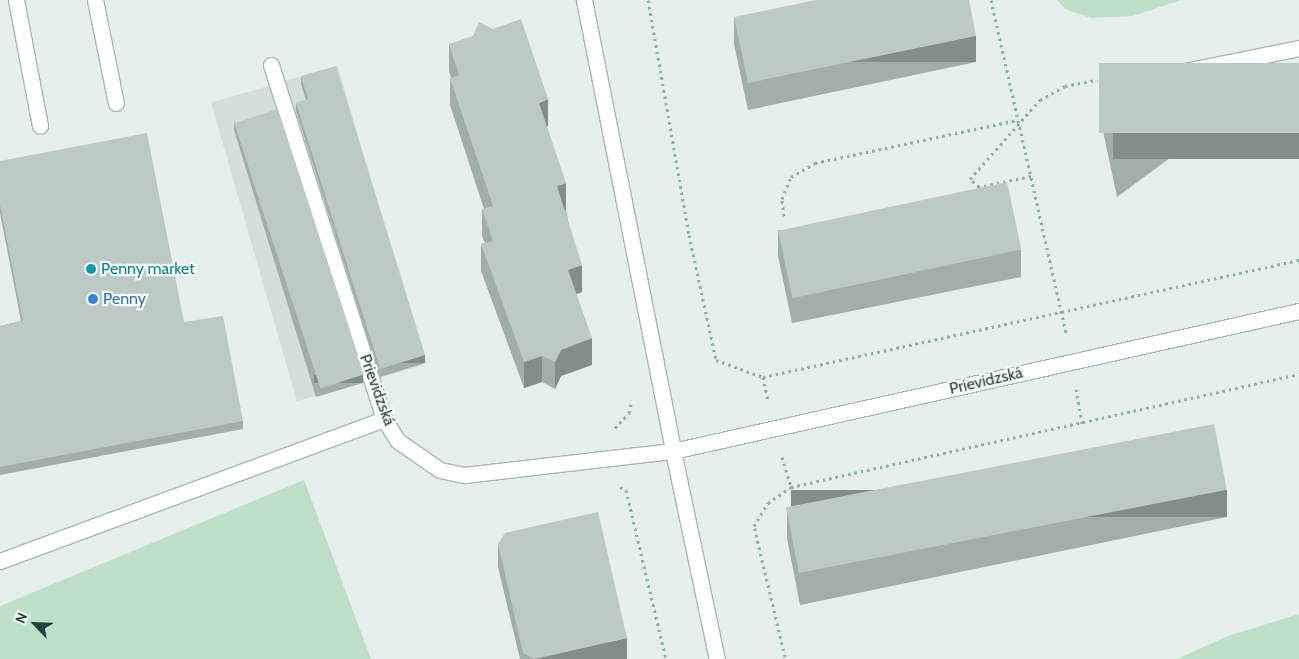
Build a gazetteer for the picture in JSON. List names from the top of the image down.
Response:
{
  "streets": {
    "street": ["Prievidzská"]
  },
  "places": ["Penny market", "Penny"],
  "north": "top left"
}
